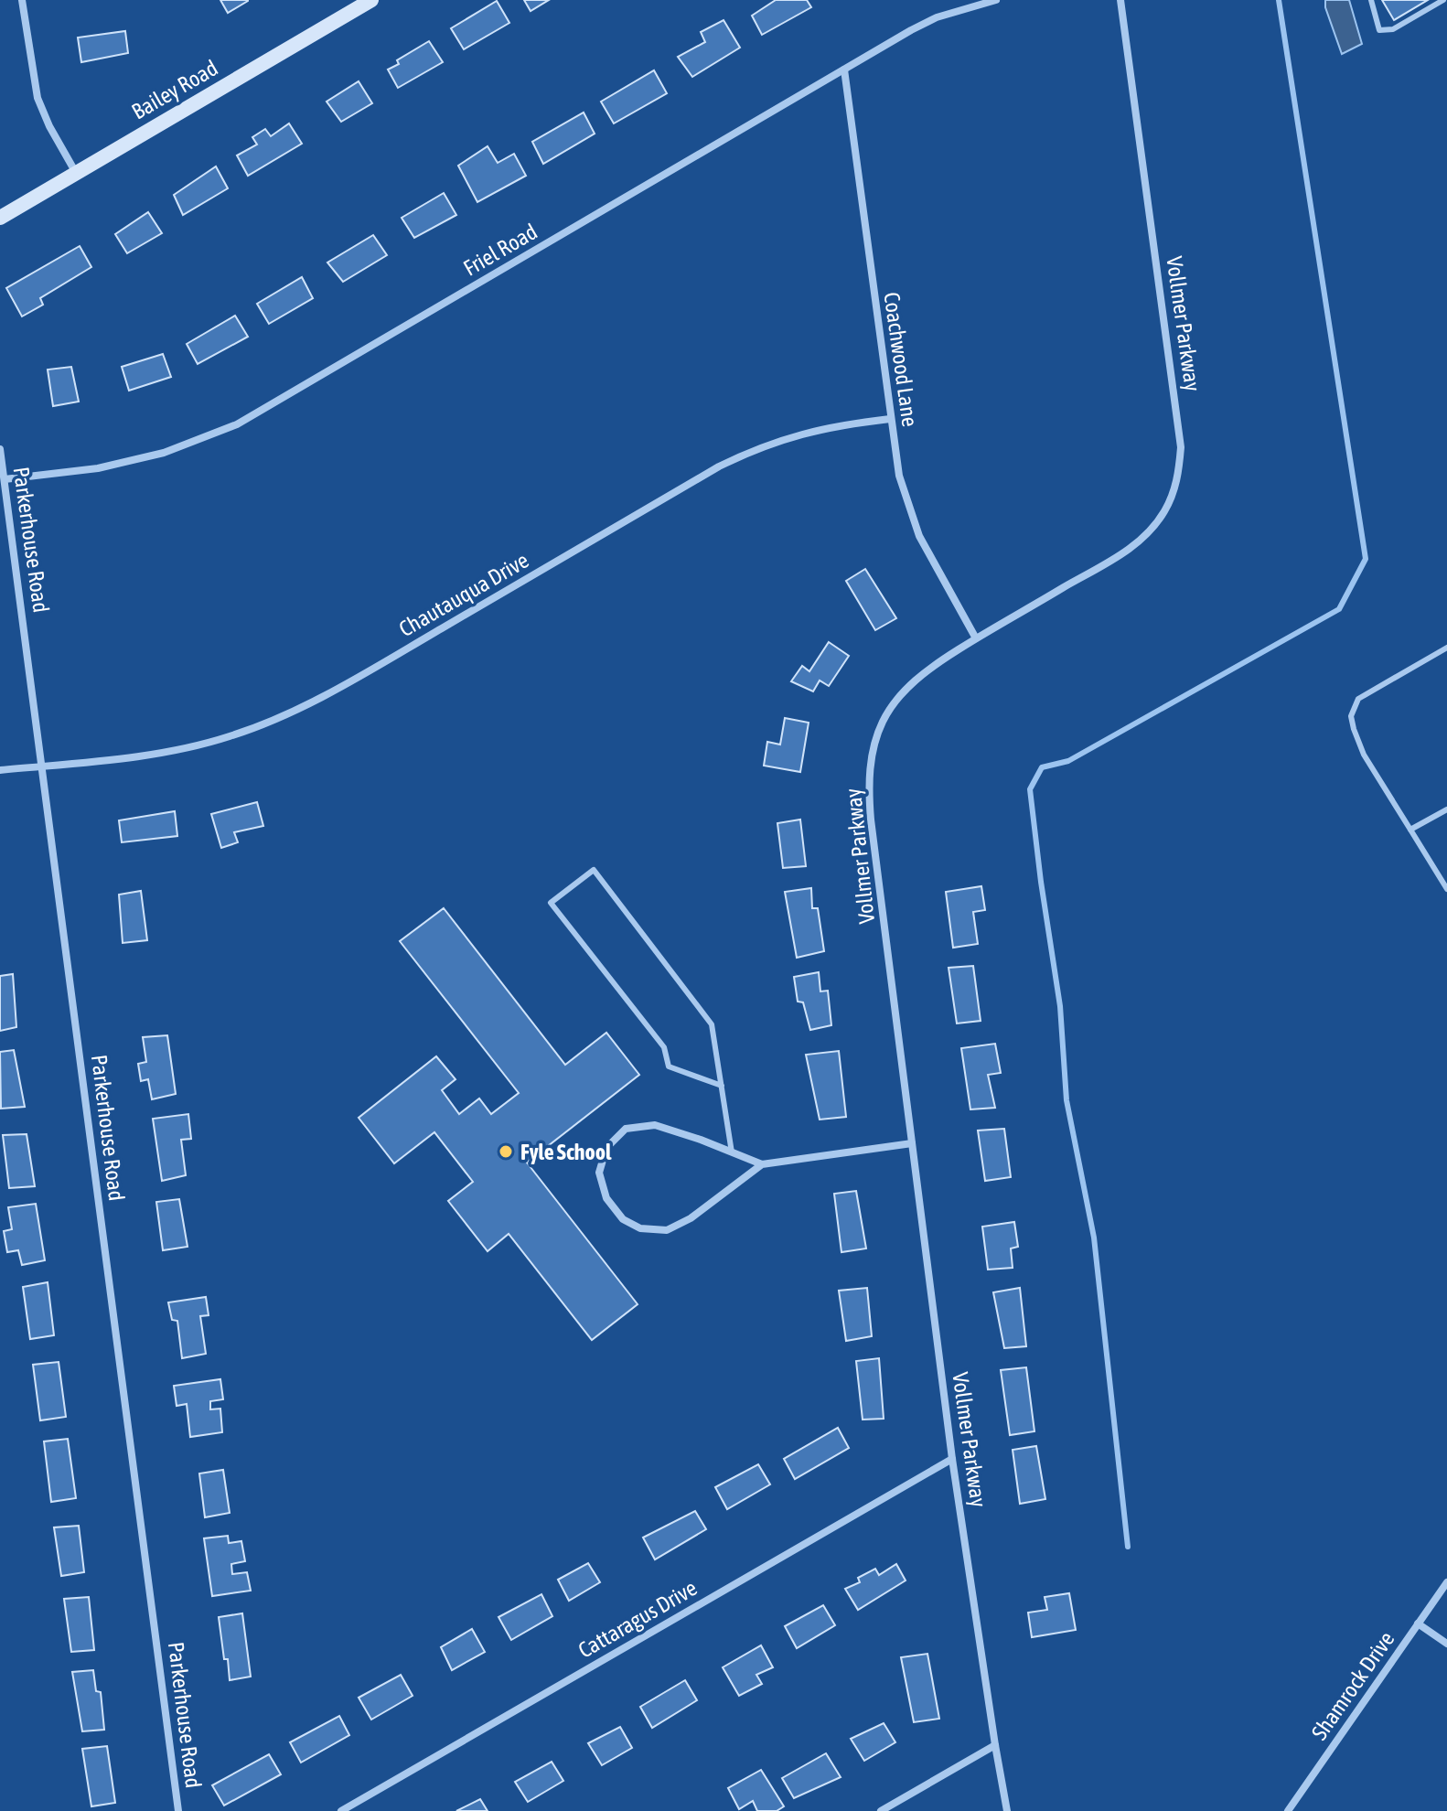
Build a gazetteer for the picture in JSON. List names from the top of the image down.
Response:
{
  "streets": {
    "street": [
      "Bailey Road",
      "Friel Road",
      "Vollmer Parkway",
      "Coachwood Lane",
      "Parkerhouse Road",
      "Chautauqua Drive",
      "Cattaragus Drive",
      "Shamrock Drive"
    ]
  },
  "crossings": [
    ["Friel Road", "Coachwood Lane"],
    ["Friel Road", "Parkerhouse Road"],
    ["Vollmer Parkway", "Coachwood Lane"],
    ["Vollmer Parkway", "Cattaragus Drive"],
    ["Coachwood Lane", "Chautauqua Drive"],
    ["Parkerhouse Road", "Chautauqua Drive"]
  ],
  "places": ["Fyle School"]
}
